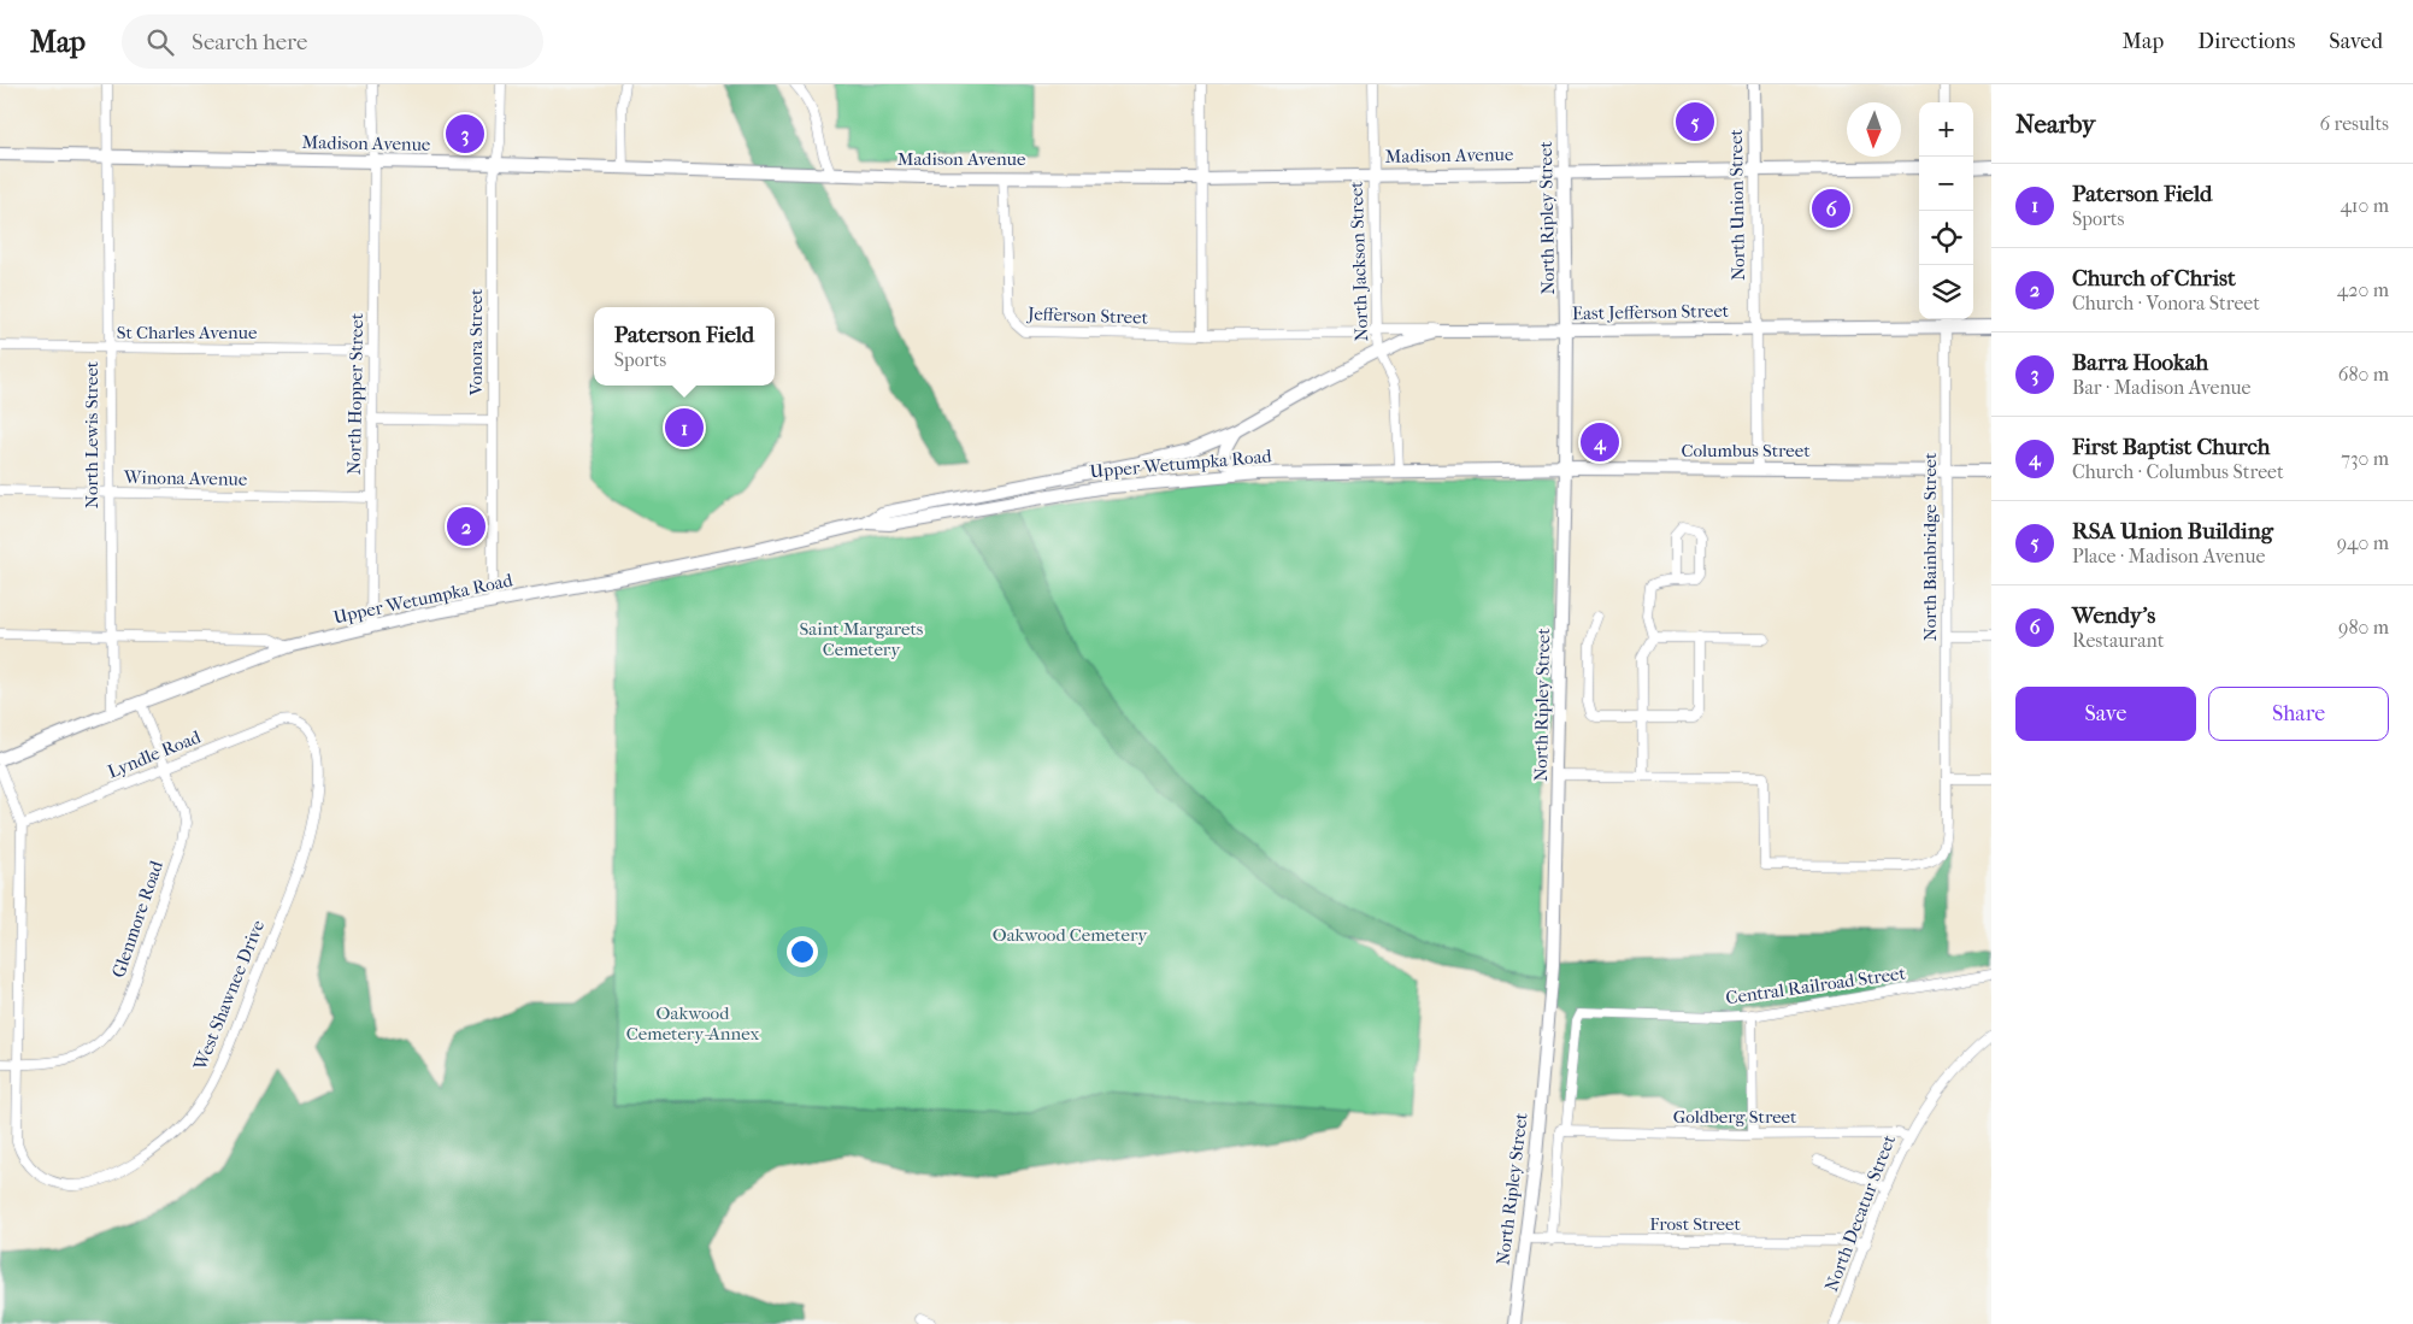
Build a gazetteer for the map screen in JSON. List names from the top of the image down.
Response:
{
  "streets": {
    "main road": [
      "Madison Avenue",
      "North Union Street",
      "North Ripley Street",
      "East Jefferson Street",
      "Columbus Street",
      "Upper Wetumpka Road"
    ],
    "street": [
      "North Jackson Street",
      "Jefferson Street",
      "St Charles Avenue",
      "Vonora Street",
      "North Hopper Street",
      "North Lewis Street",
      "Winona Avenue",
      "North Bainbridge Street",
      "Lyndle Road",
      "Glenmore Road",
      "Central Railroad Street",
      "West Shawnee Drive",
      "Goldberg Street",
      "North Decatur Street",
      "Frost Street"
    ]
  },
  "crossings": [
    ["Madison Avenue", "North Union Street"],
    ["Madison Avenue", "North Ripley Street"],
    ["Madison Avenue", "North Jackson Street"],
    ["Madison Avenue", "Jefferson Street"],
    ["Madison Avenue", "Vonora Street"],
    ["Madison Avenue", "North Hopper Street"],
    ["Madison Avenue", "North Lewis Street"],
    ["North Union Street", "East Jefferson Street"],
    ["North Union Street", "Columbus Street"],
    ["North Ripley Street", "East Jefferson Street"],
    ["North Ripley Street", "Columbus Street"],
    ["North Ripley Street", "Frost Street"],
    ["North Jackson Street", "East Jefferson Street"],
    ["North Jackson Street", "Upper Wetumpka Road"],
    ["East Jefferson Street", "Jefferson Street"],
    ["East Jefferson Street", "Upper Wetumpka Road"],
    ["East Jefferson Street", "North Bainbridge Street"],
    ["St Charles Avenue", "North Hopper Street"],
    ["St Charles Avenue", "North Lewis Street"],
    ["Vonora Street", "Upper Wetumpka Road"],
    ["North Hopper Street", "Upper Wetumpka Road"],
    ["North Hopper Street", "Winona Avenue"],
    ["North Lewis Street", "Upper Wetumpka Road"],
    ["North Lewis Street", "Winona Avenue"],
    ["Columbus Street", "Upper Wetumpka Road"],
    ["Columbus Street", "North Bainbridge Street"],
    ["Upper Wetumpka Road", "Glenmore Road"],
    ["Lyndle Road", "Glenmore Road"],
    ["Lyndle Road", "West Shawnee Drive"],
    ["Glenmore Road", "West Shawnee Drive"],
    ["Central Railroad Street", "Goldberg Street"],
    ["Goldberg Street", "North Decatur Street"],
    ["North Decatur Street", "Frost Street"]
  ],
  "parks": ["Saint Margarets Cemetery", "Oakwood Cemetery", "Oakwood Cemetery-Annex"],
  "north": "bottom",
  "page": {
    "header": "Map",
    "search": "Search here",
    "nav": ["Map", "Directions", "Saved"],
    "heading": ["Nearby", "6 results"],
    "pins": [
      "5",
      "3",
      "6",
      "1",
      "4",
      "2"
    ],
    "map_buttons": ["+", "−"],
    "list": [
      {
        "mark": "1",
        "name": "Paterson Field",
        "note": "Sports",
        "value": "410 m"
      },
      {
        "mark": "2",
        "name": "Church of Christ",
        "note": "Church · Vonora Street",
        "value": "420 m"
      },
      {
        "mark": "3",
        "name": "Barra Hookah",
        "note": "Bar · Madison Avenue",
        "value": "680 m"
      },
      {
        "mark": "4",
        "name": "First Baptist Church",
        "note": "Church · Columbus Street",
        "value": "730 m"
      },
      {
        "mark": "5",
        "name": "RSA Union Building",
        "note": "Place · Madison Avenue",
        "value": "940 m"
      },
      {
        "mark": "6",
        "name": "Wendy's",
        "note": "Restaurant",
        "value": "980 m"
      }
    ],
    "popup": ["Paterson Field", "Sports"],
    "buttons": ["Save", "Share"]
  }
}
